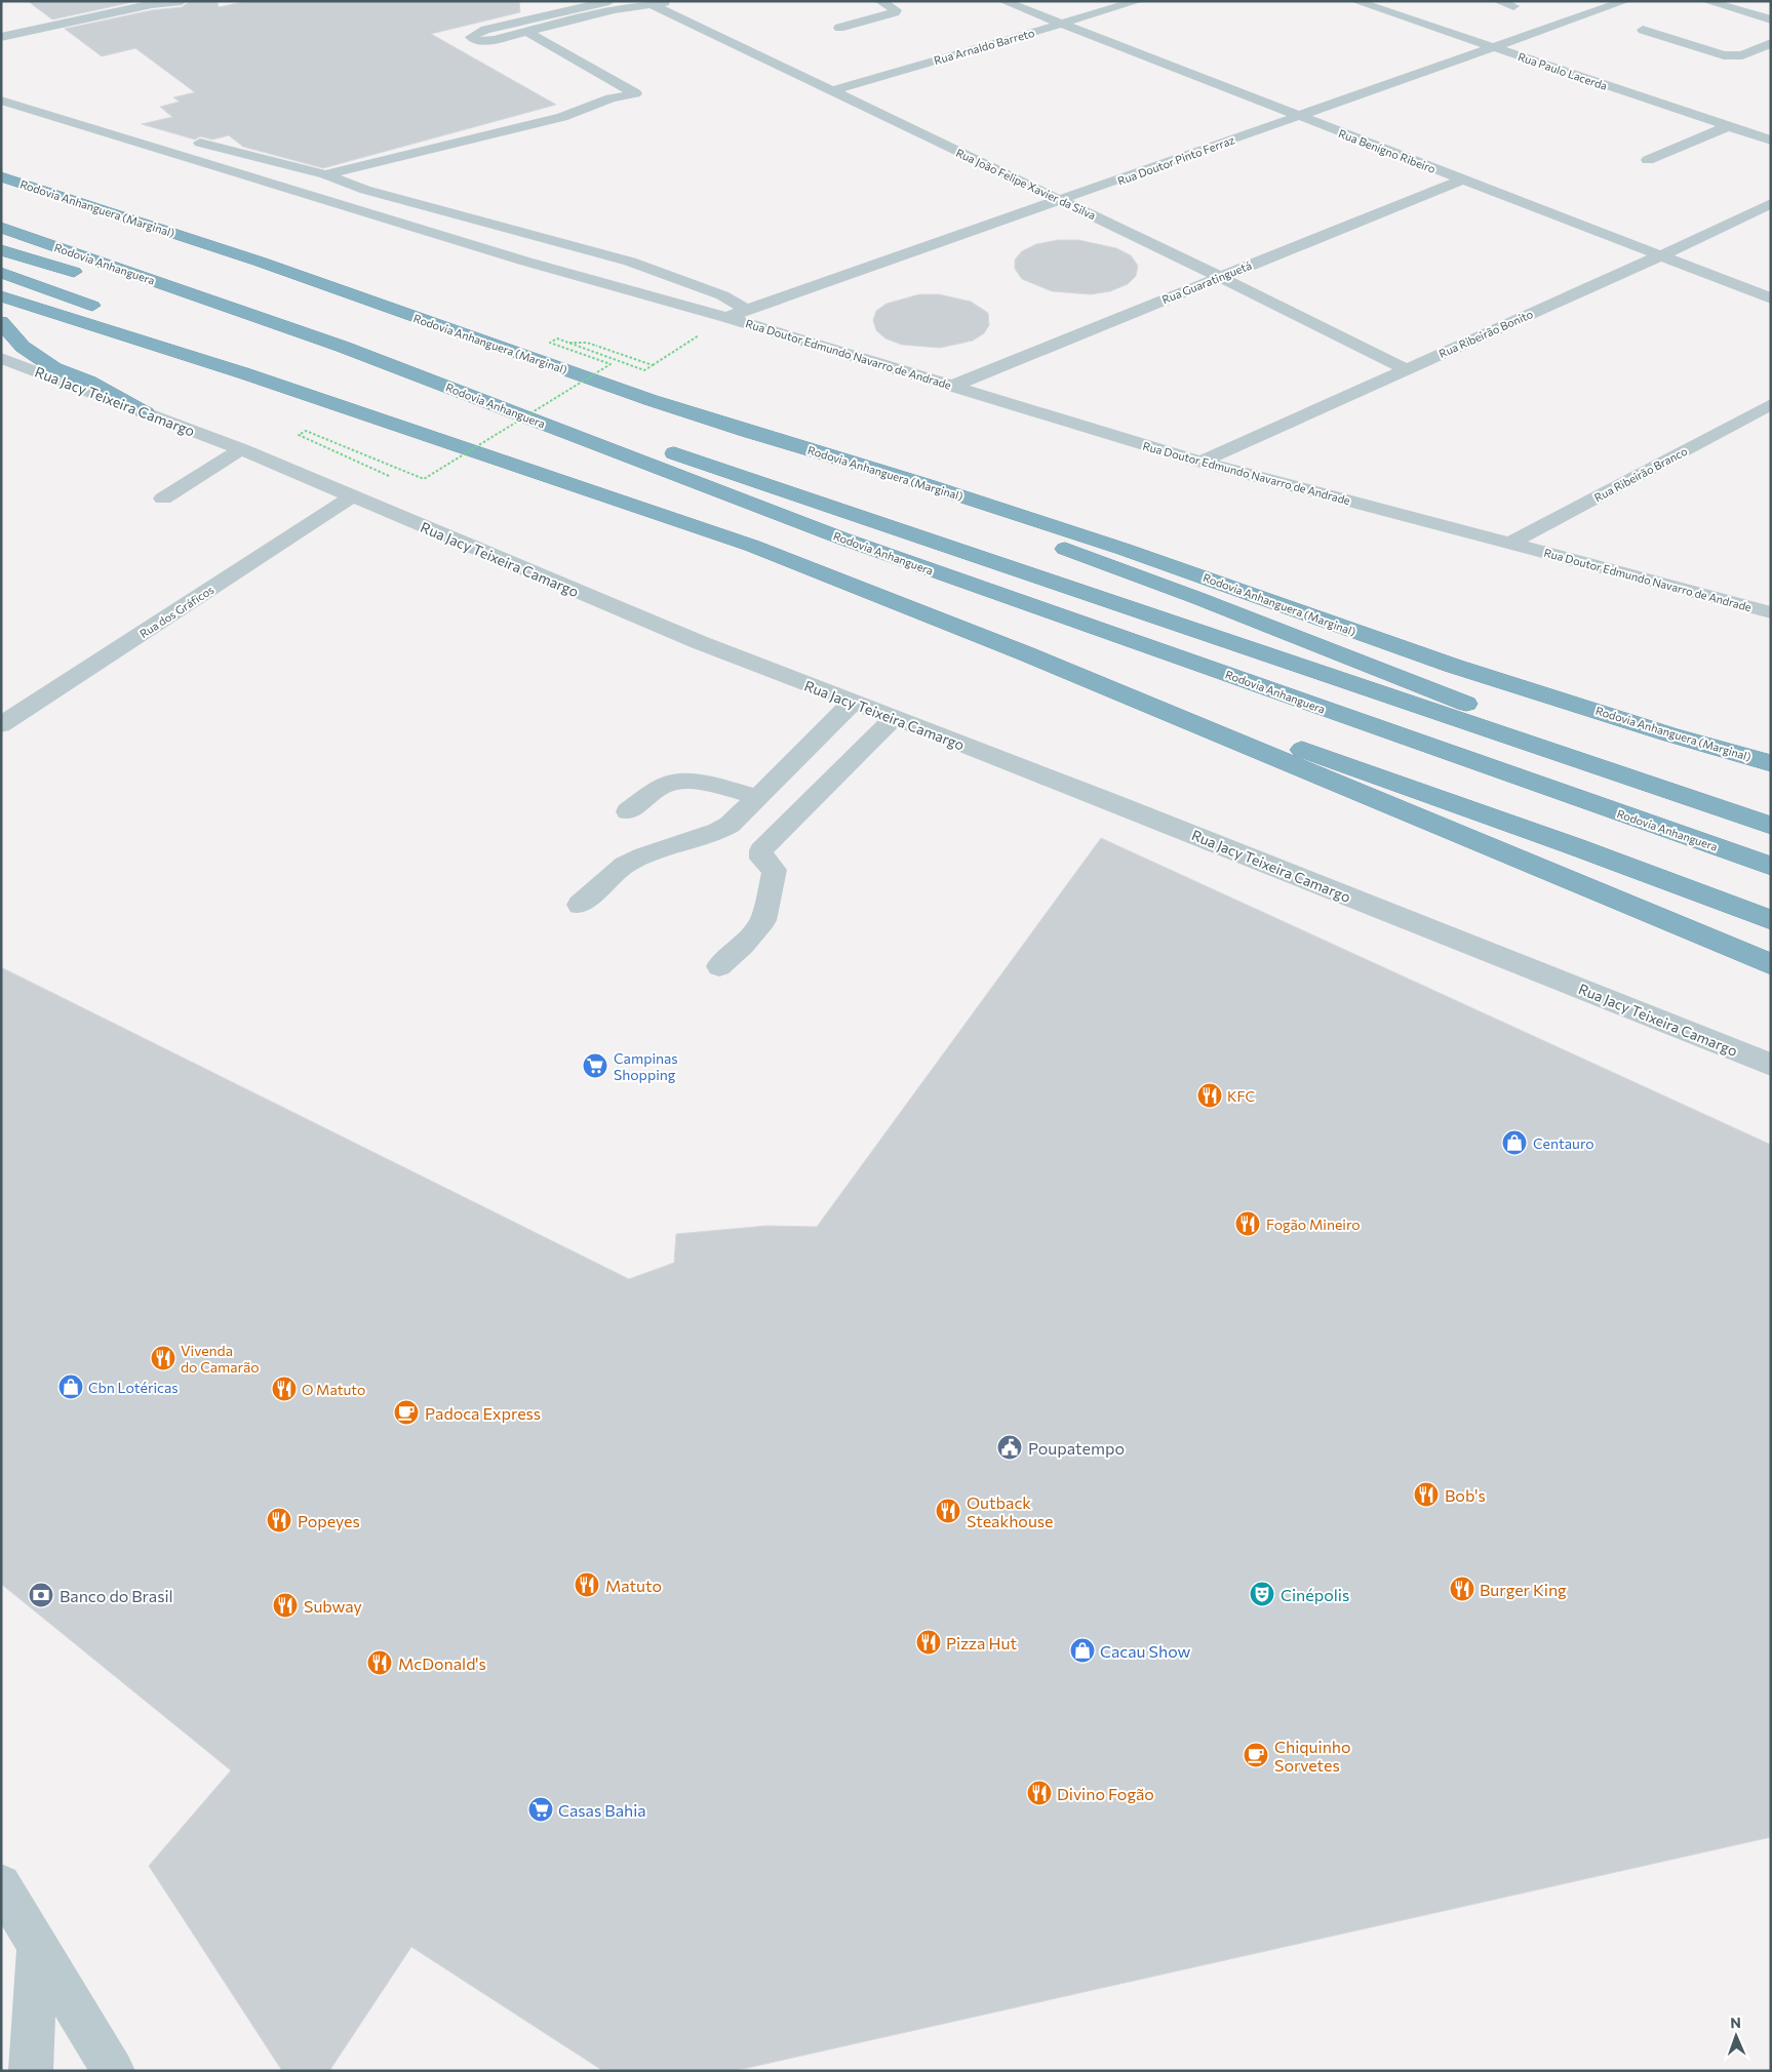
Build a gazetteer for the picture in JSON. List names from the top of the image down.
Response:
{
  "streets": {
    "highway": ["Rodovia Anhanguera (Marginal)", "Rodovia Anhanguera"],
    "street": [
      "Rua Arnaldo Barreto",
      "Rua Paulo Lacerda",
      "Rua Benígno Ribeiro",
      "Rua Doutor Pinto Ferraz",
      "Rua João Felipe Xavier da Silva",
      "Rua Guaratinguetá",
      "Rua Ribeirão Bonito",
      "Rua Doutor Edmundo Navarro de Andrade",
      "Rua Jacy Teixeira Camargo",
      "Rua Ribeirão Branco",
      "Rua dos Gráficos"
    ]
  },
  "crossings": [
    ["Rua Arnaldo Barreto", "Rua Benígno Ribeiro"],
    ["Rua Arnaldo Barreto", "Rua João Felipe Xavier da Silva"],
    ["Rua Paulo Lacerda", "Rua Doutor Pinto Ferraz"],
    ["Rua Benígno Ribeiro", "Rua Doutor Pinto Ferraz"],
    ["Rua Benígno Ribeiro", "Rua Guaratinguetá"],
    ["Rua Benígno Ribeiro", "Rua Ribeirão Bonito"],
    ["Rua Doutor Pinto Ferraz", "Rua João Felipe Xavier da Silva"],
    ["Rua Doutor Pinto Ferraz", "Rua Doutor Edmundo Navarro de Andrade"],
    ["Rua João Felipe Xavier da Silva", "Rua Guaratinguetá"],
    ["Rua João Felipe Xavier da Silva", "Rua Ribeirão Bonito"],
    ["Rua Guaratinguetá", "Rua Doutor Edmundo Navarro de Andrade"],
    ["Rua Ribeirão Bonito", "Rua Doutor Edmundo Navarro de Andrade"],
    ["Rua Doutor Edmundo Navarro de Andrade", "Rua Ribeirão Branco"],
    ["Rua Jacy Teixeira Camargo", "Rua dos Gráficos"]
  ],
  "places": {
    "supermarket": ["Campinas Shopping", "Casas Bahia"],
    "restaurant": [
      "KFC",
      "Fogão Mineiro",
      "Vivenda do Camarão",
      "O Matuto",
      "Bob's",
      "Outback Steakhouse",
      "Popeyes",
      "Matuto",
      "Burger King",
      "Subway",
      "Pizza Hut",
      "McDonald's",
      "Divino Fogão"
    ],
    "shop": ["Centauro", "Cbn Lotéricas", "Cacau Show"],
    "cafe": ["Padoca Express", "Chiquinho Sorvetes"],
    "public building": ["Poupatempo"],
    "theatre": ["Cinépolis"],
    "bank": ["Banco do Brasil"]
  },
  "north": "top"
}
